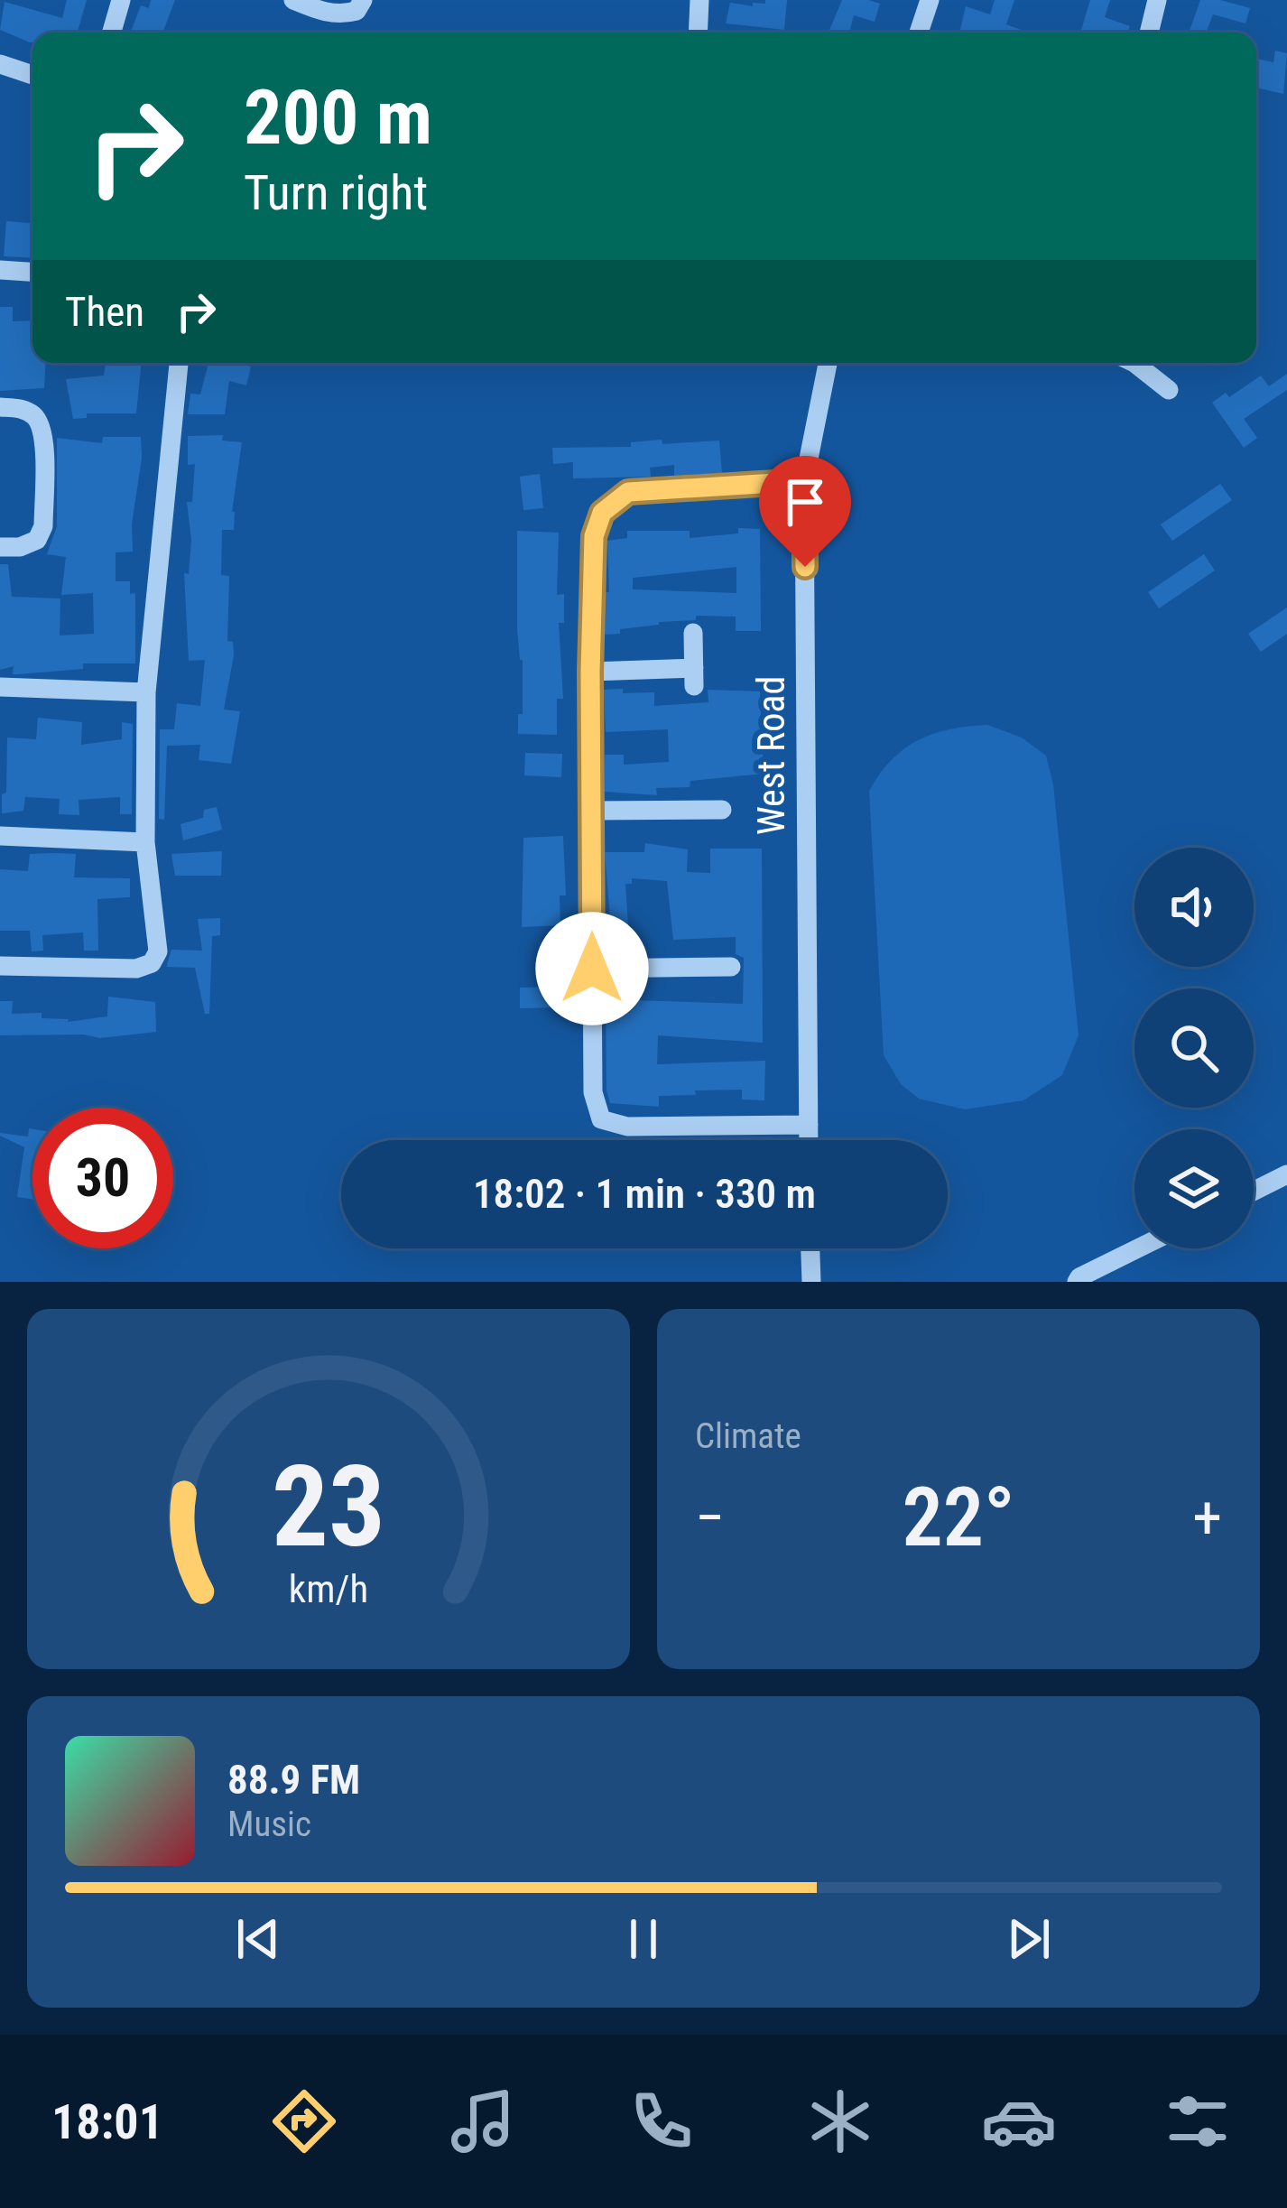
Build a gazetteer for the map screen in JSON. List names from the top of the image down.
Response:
{
  "streets": {
    "street": ["West Road"]
  },
  "page": {
    "turn": ["200 m", "Turn right"],
    "then": "Then",
    "limit": "30",
    "trip": "18:02 · 1 min · 330 m",
    "tile": "Climate",
    "heat": ["−", "22°", "+"],
    "song": ["88.9 FM", "Music"],
    "tabs": "18:01",
    "gauge": ["23", "km/h"]
  }
}
